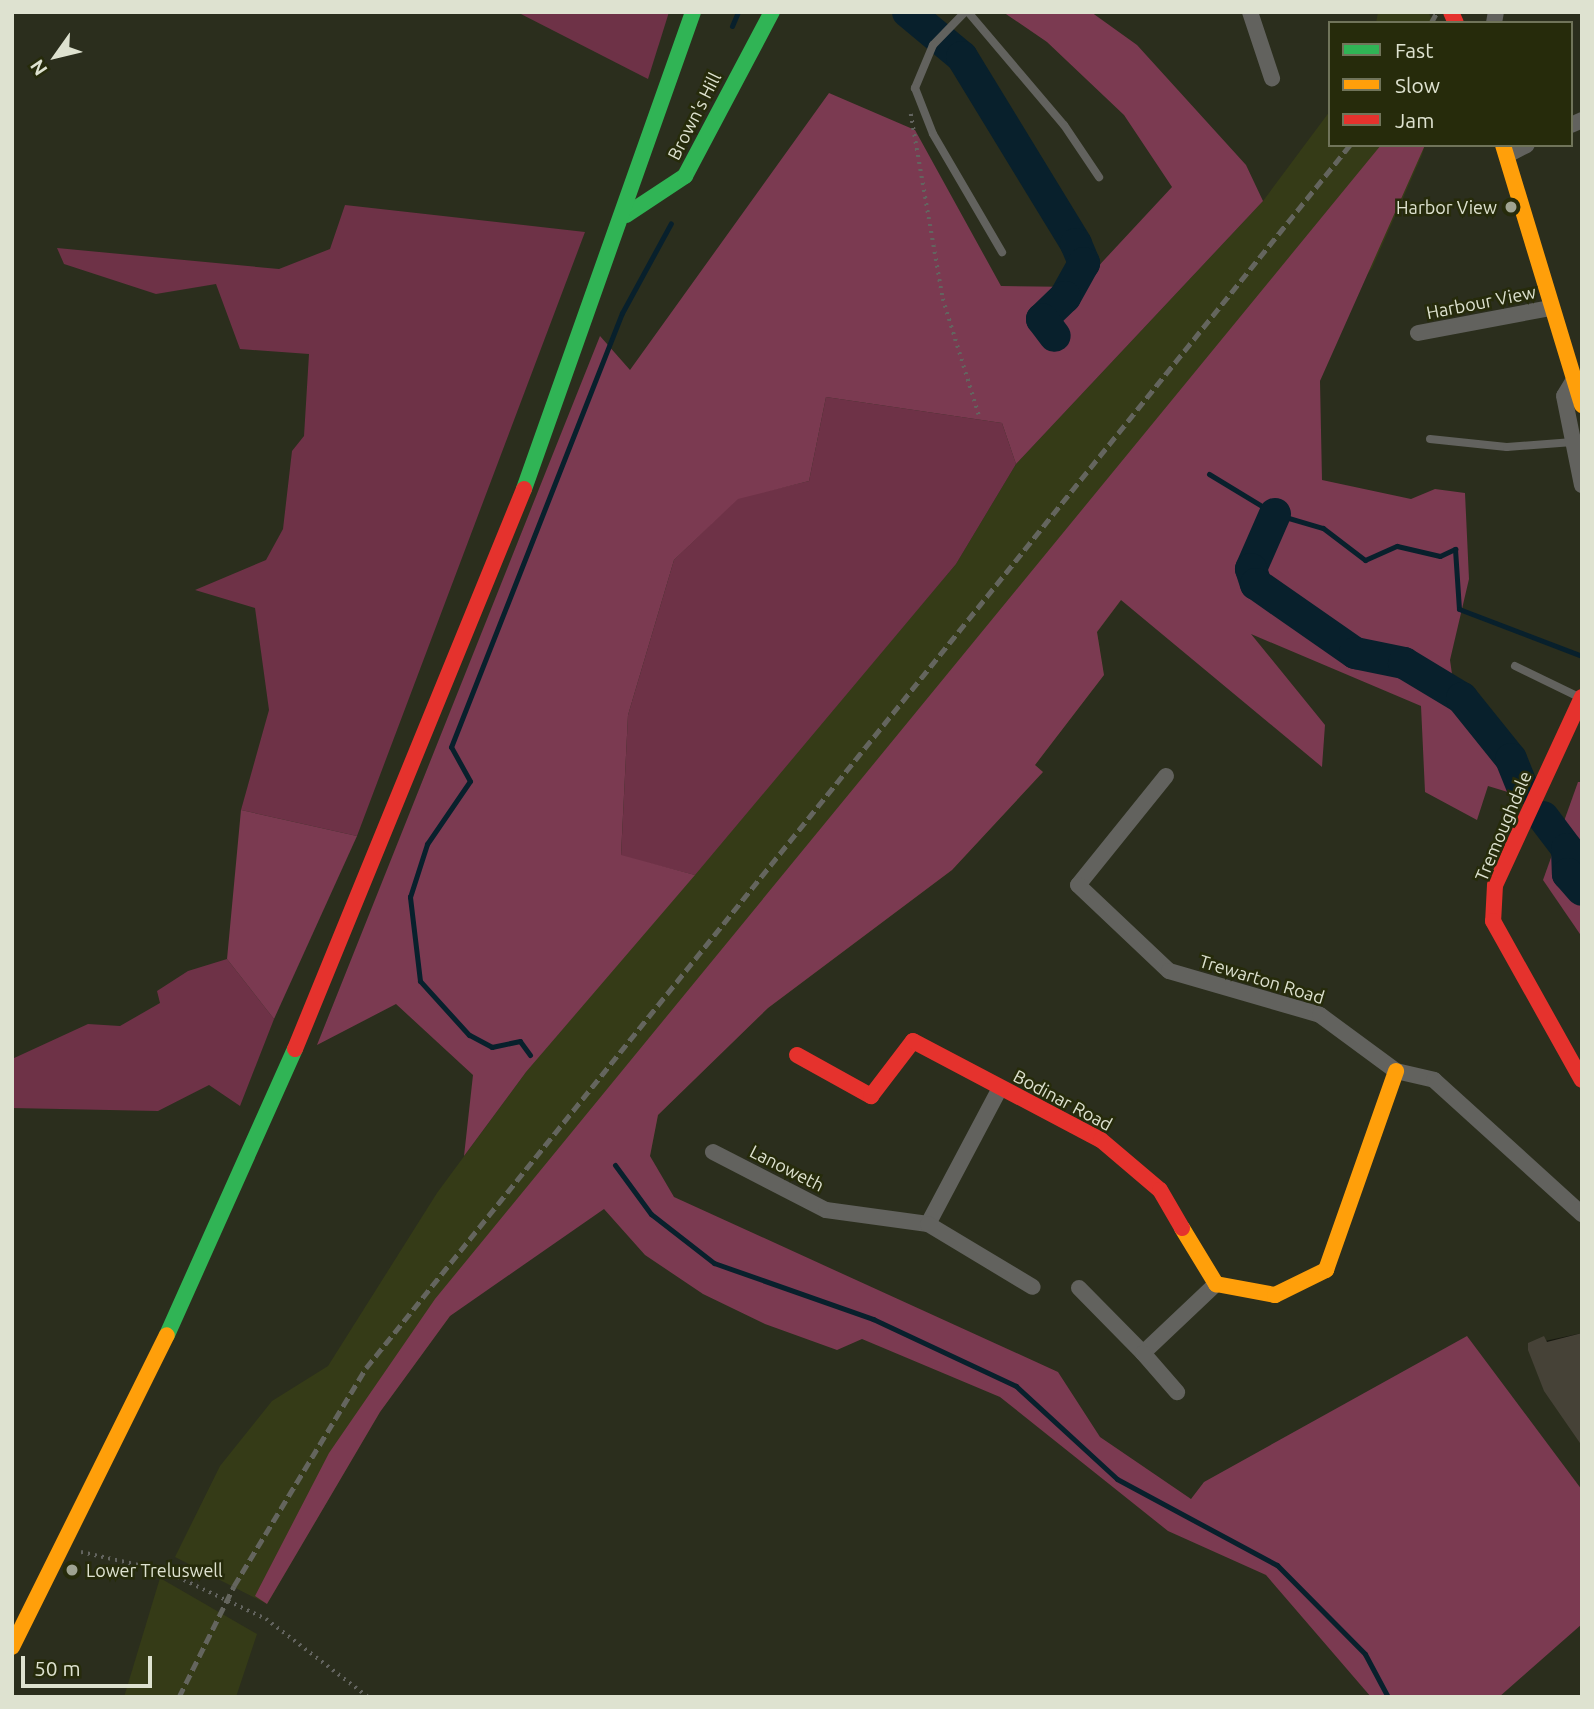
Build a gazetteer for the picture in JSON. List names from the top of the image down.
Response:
{
  "streets": {
    "street": [
      "Brown's Hill",
      "Harbour View",
      "Tremoughdale",
      "Trewarton Road",
      "Bodinar Road",
      "Lanoweth"
    ]
  },
  "places": ["Harbor View", "Lower Treluswell"],
  "legend": ["Fast", "Slow", "Jam"],
  "scale_bar": "50 m",
  "north": "bottom left"
}
